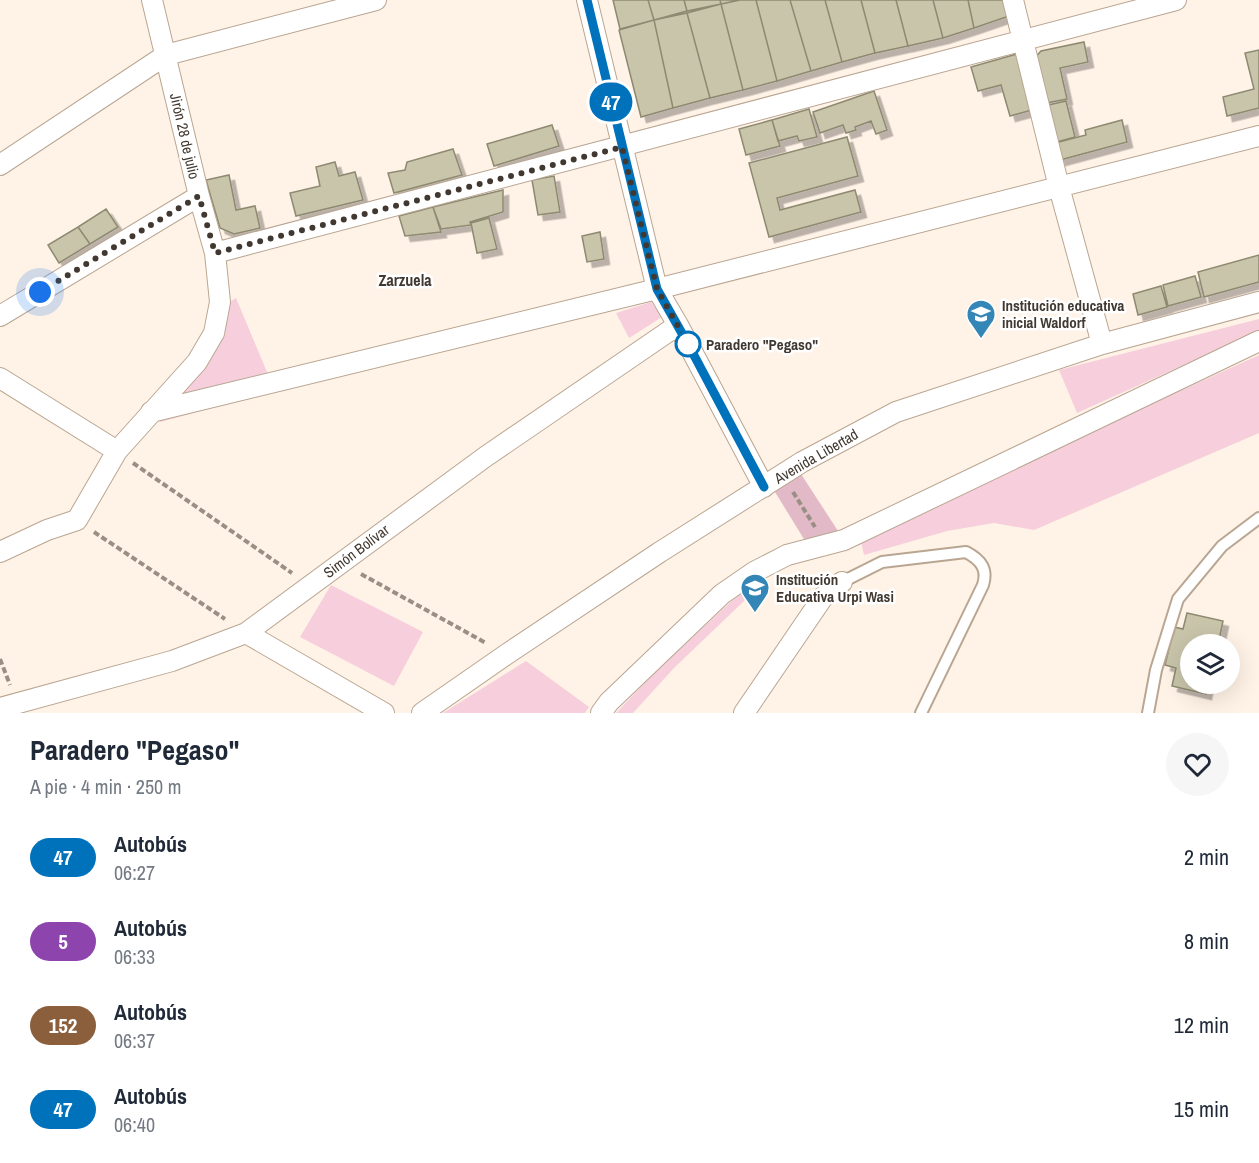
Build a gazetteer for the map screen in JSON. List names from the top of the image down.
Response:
{
  "streets": {
    "street": ["Jirón 28 de julio", "Avenida Libertad", "Simón Bolívar"]
  },
  "districts": ["Zarzuela"],
  "places": {
    "school or university": ["Institución educativa inicial Waldorf", "Institución Educativa Urpi Wasi"],
    "other": ["Paradero \"Pegaso\""]
  },
  "lines": ["bus line 47"],
  "page": {
    "on_map": "47",
    "heading": ["Paradero \"Pegaso\"", "A pie · 4 min · 250 m"],
    "list": [
      {
        "mark": "47",
        "name": "Autobús",
        "note": "06:27",
        "value": "2 min"
      },
      {
        "mark": "5",
        "name": "Autobús",
        "note": "06:33",
        "value": "8 min"
      },
      {
        "mark": "152",
        "name": "Autobús",
        "note": "06:37",
        "value": "12 min"
      },
      {
        "mark": "47",
        "name": "Autobús",
        "note": "06:40",
        "value": "15 min"
      }
    ]
  }
}
